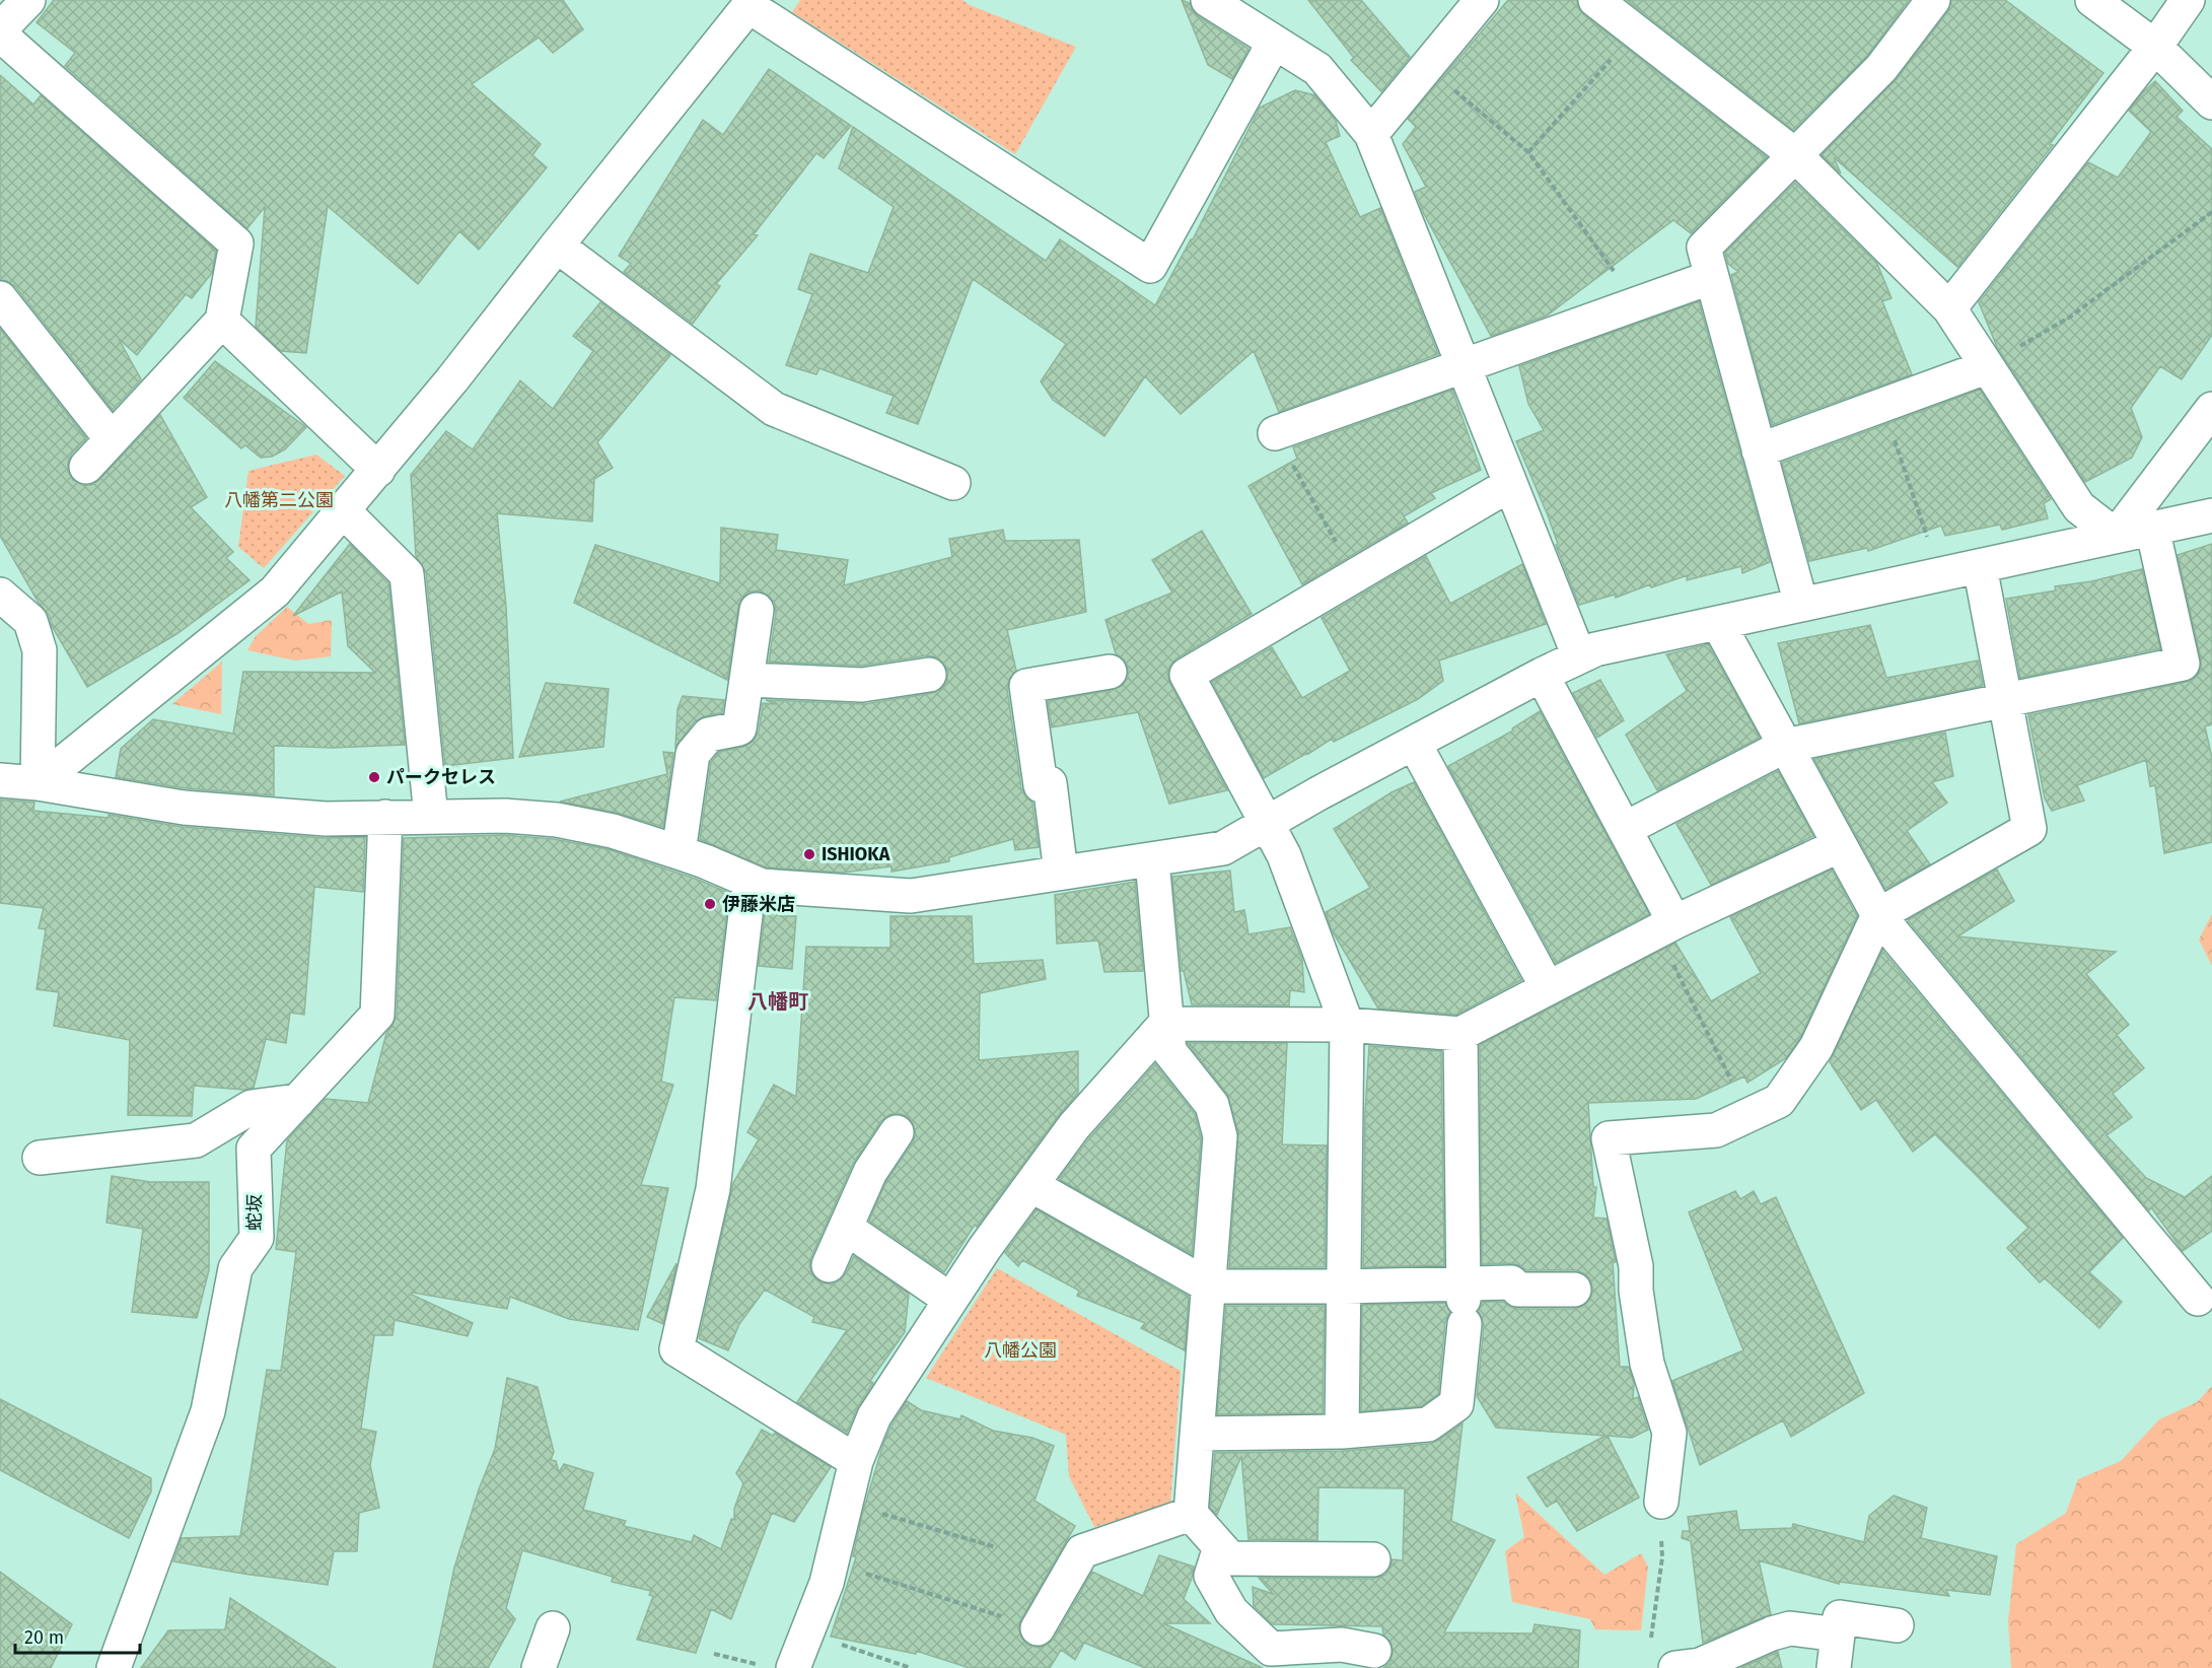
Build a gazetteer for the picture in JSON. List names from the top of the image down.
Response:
{
  "streets": {
    "street": ["蛇坂"]
  },
  "districts": ["八幡町"],
  "parks": ["八幡第二公園", "八幡公園"],
  "places": ["パークセレス", "ISHIOKA", "伊藤米店"],
  "scale_bar": "20 m"
}
